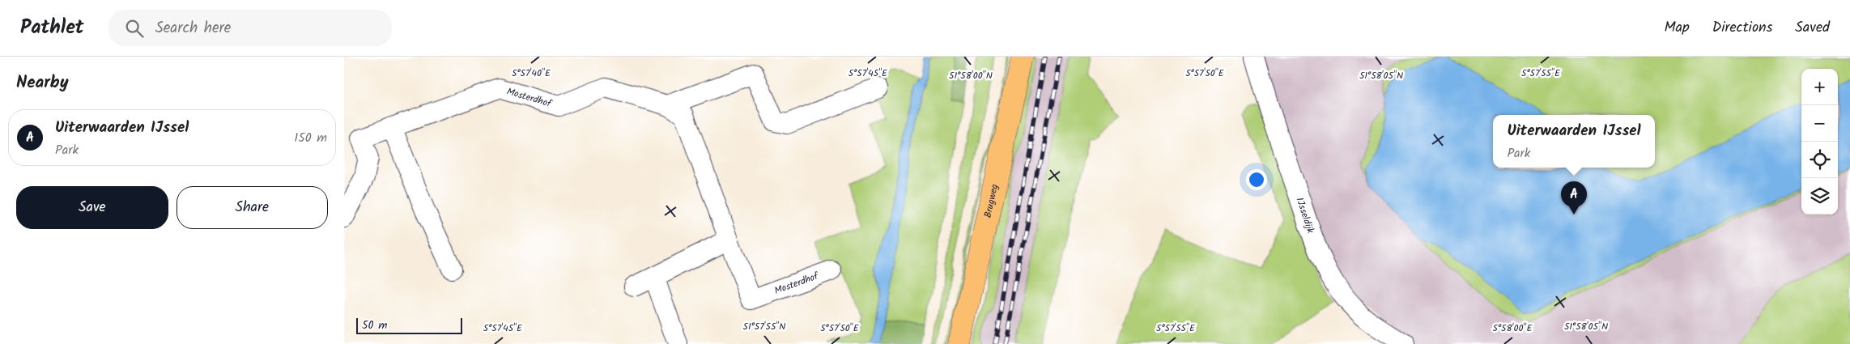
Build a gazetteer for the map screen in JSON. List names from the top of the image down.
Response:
{
  "streets": {
    "main road": ["Brugweg"],
    "street": ["Mosterdhof", "IJsseldijk"]
  },
  "scale_bar": "50 m",
  "page": {
    "header": "Pathlet",
    "search": "Search here",
    "nav": ["Map", "Directions", "Saved"],
    "heading": "Nearby",
    "map_buttons": ["+", "−"],
    "list": [
      {
        "mark": "A",
        "name": "Uiterwaarden IJssel",
        "note": "Park",
        "value": "150 m"
      }
    ],
    "popup": ["Uiterwaarden IJssel", "Park"],
    "buttons": ["Save", "Share"],
    "pins": "A",
    "scale": "50 m"
  },
  "coordinates": [
    "5°57'40\"E",
    "5°57'45\"E",
    "5°57'50\"E",
    "5°57'55\"E",
    "51°58'00\"N",
    "51°58'05\"N",
    "51°57'55\"N",
    "5°58'00\"E"
  ]
}
